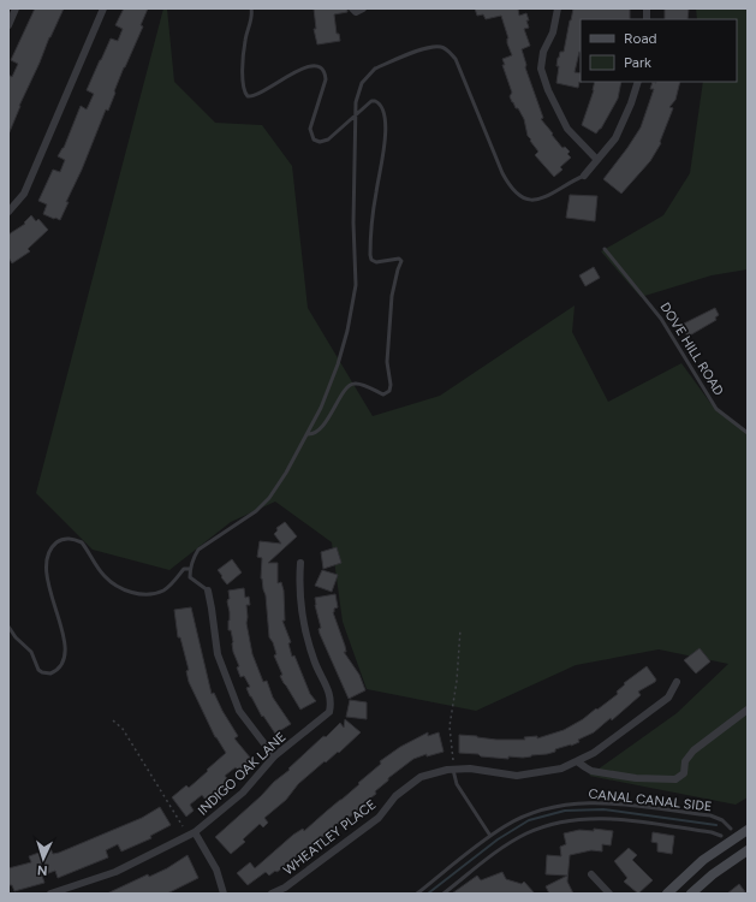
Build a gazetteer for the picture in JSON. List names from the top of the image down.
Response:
{
  "streets": {
    "street": ["INDIGO OAK LANE", "WHEATLEY PLACE"],
    "lane": ["DOVE HILL ROAD", "CANAL CANAL SIDE"]
  },
  "legend": ["Road", "Park"],
  "north": "bottom"
}
